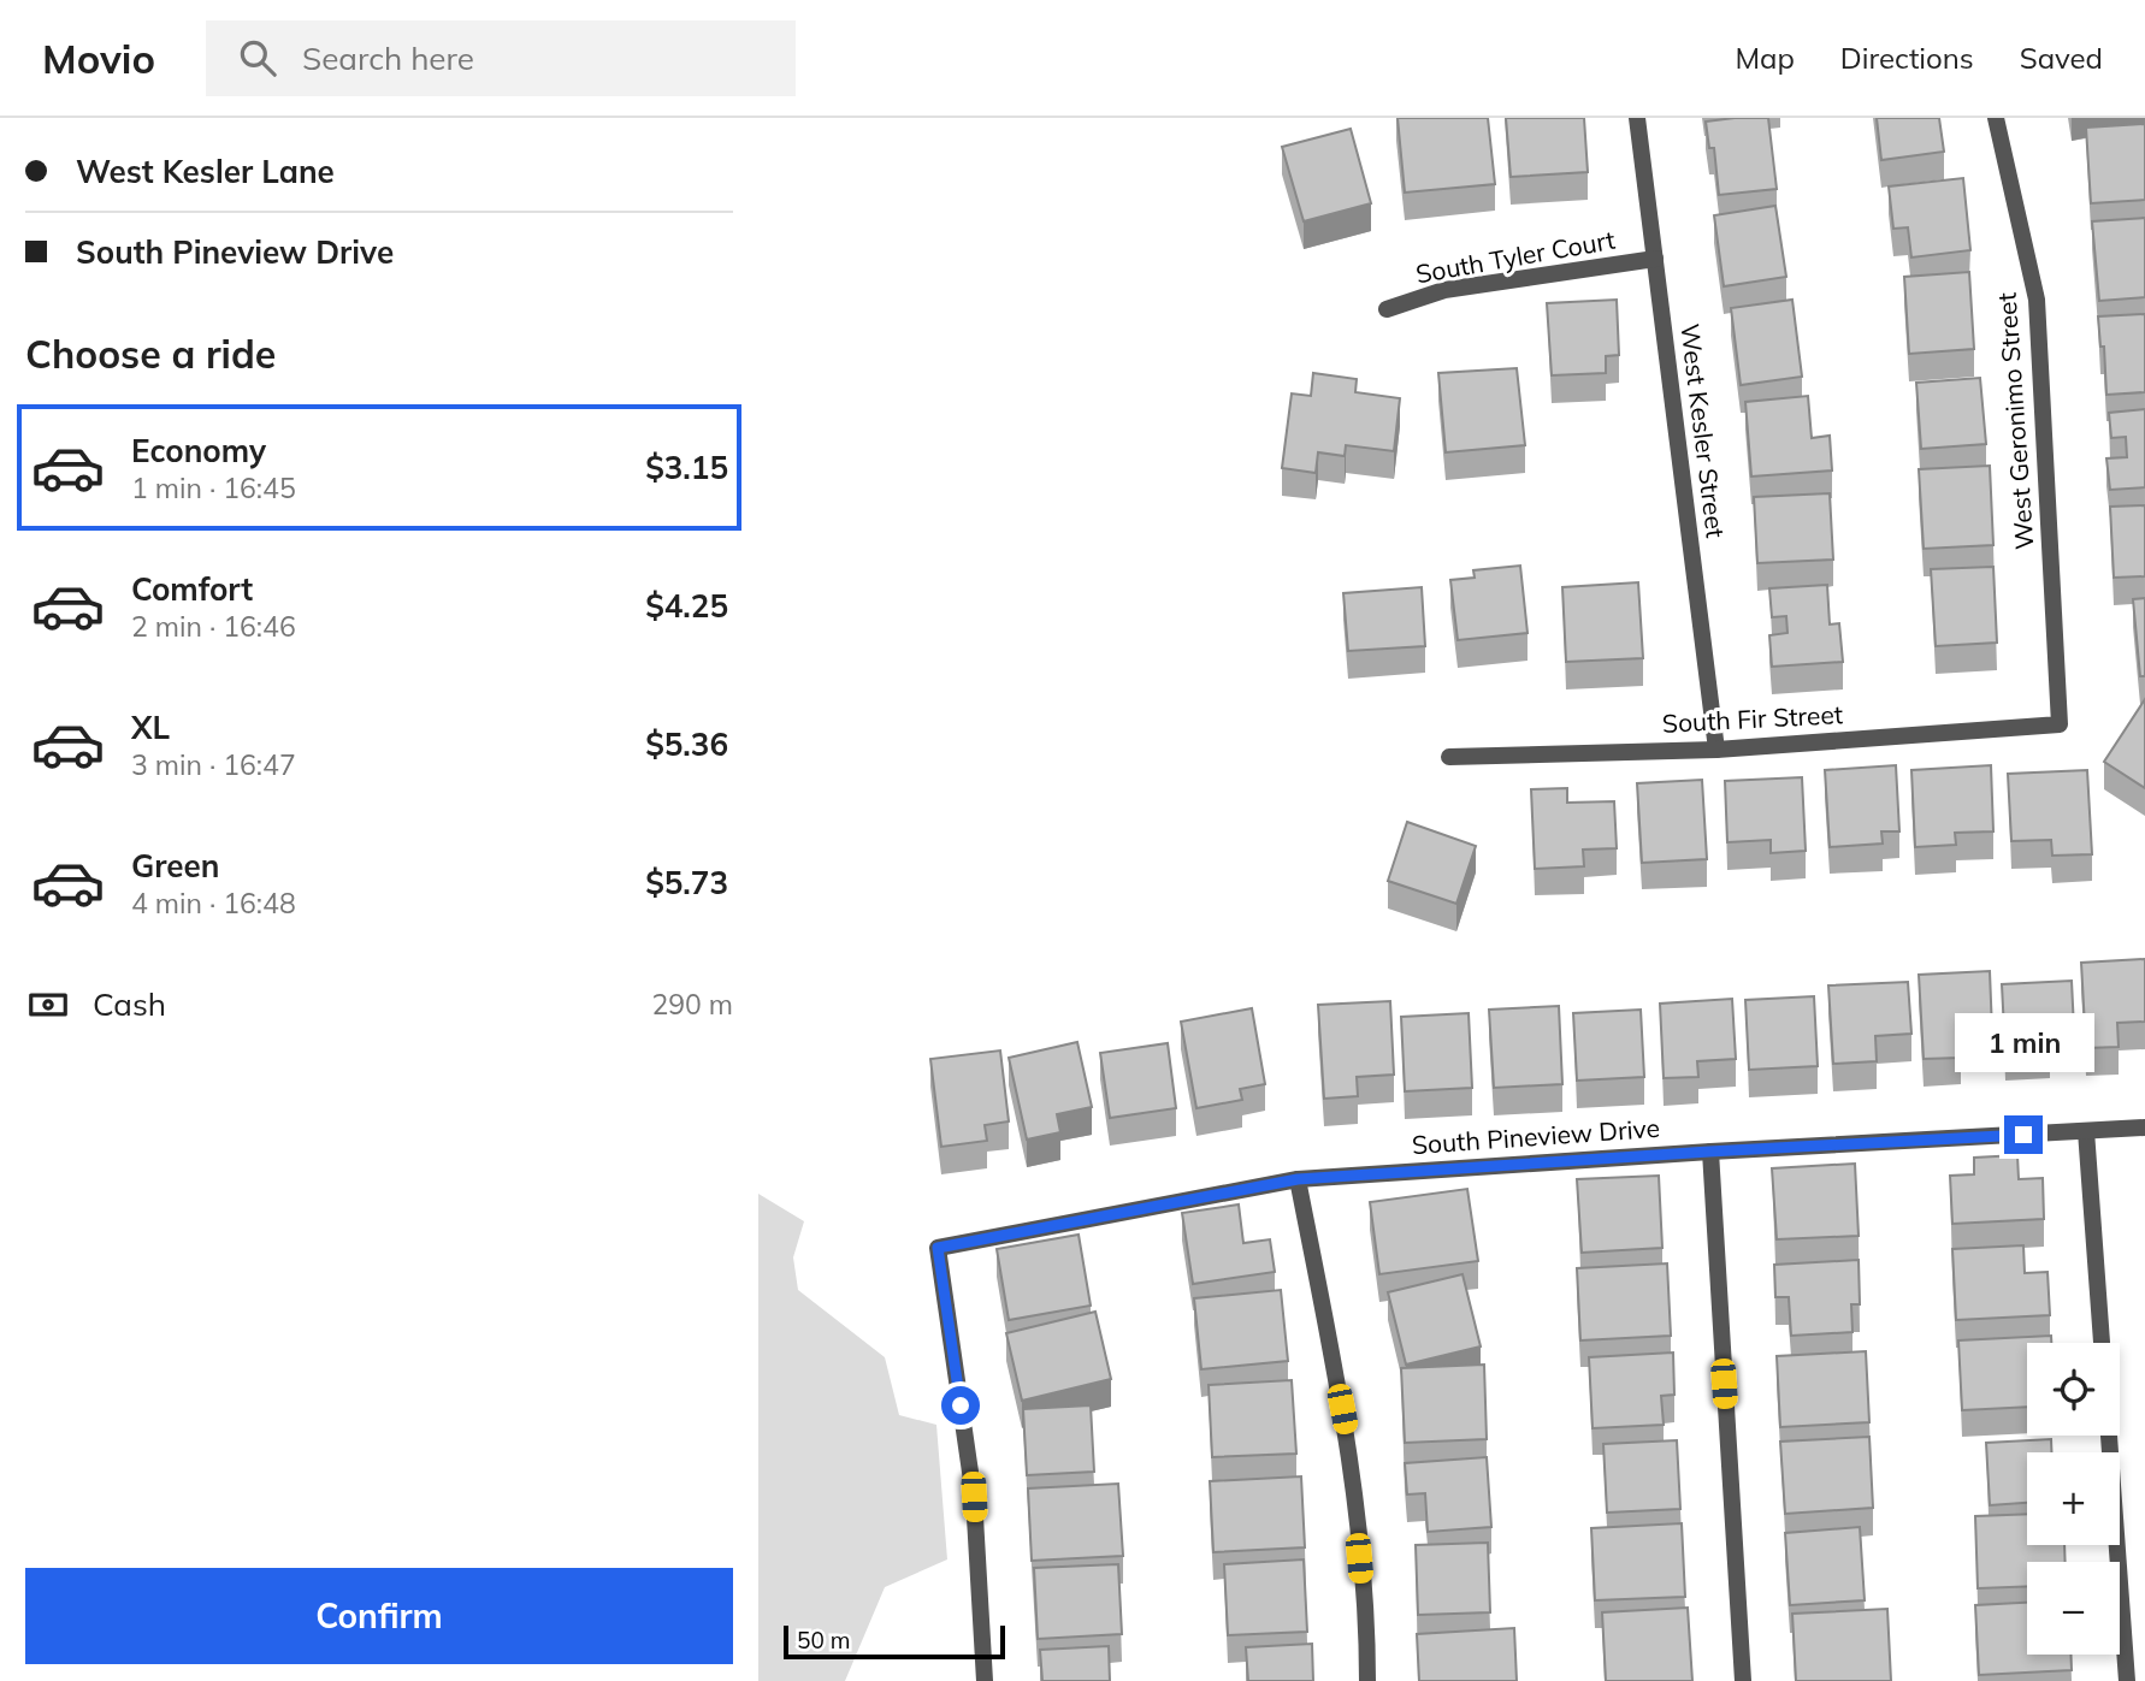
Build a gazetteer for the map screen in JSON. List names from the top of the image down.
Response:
{
  "streets": {
    "street": [
      "South Tyler Court",
      "West Geronimo Street",
      "West Kesler Street",
      "South Fir Street",
      "South Pineview Drive"
    ]
  },
  "crossings": [
    ["South Tyler Court", "West Kesler Street"],
    ["West Geronimo Street", "South Fir Street"],
    ["West Kesler Street", "South Fir Street"]
  ],
  "scale_bar": "50 m",
  "page": {
    "header": "Movio",
    "search": "Search here",
    "nav": ["Map", "Directions", "Saved"],
    "banner": ["West Kesler Lane", "South Pineview Drive"],
    "heading": "Choose a ride",
    "list": [
      {
        "name": "Economy",
        "note": "1 min · 16:45",
        "value": "$3.15"
      },
      {
        "name": "Comfort",
        "note": "2 min · 16:46",
        "value": "$4.25"
      },
      {
        "name": "XL",
        "note": "3 min · 16:47",
        "value": "$5.36"
      },
      {
        "name": "Green",
        "note": "4 min · 16:48",
        "value": "$5.73"
      }
    ],
    "pay": ["Cash", "290 m"],
    "bubble": "1 min",
    "map_buttons": ["+", "−"],
    "buttons": "Confirm",
    "scale": "50 m"
  }
}
